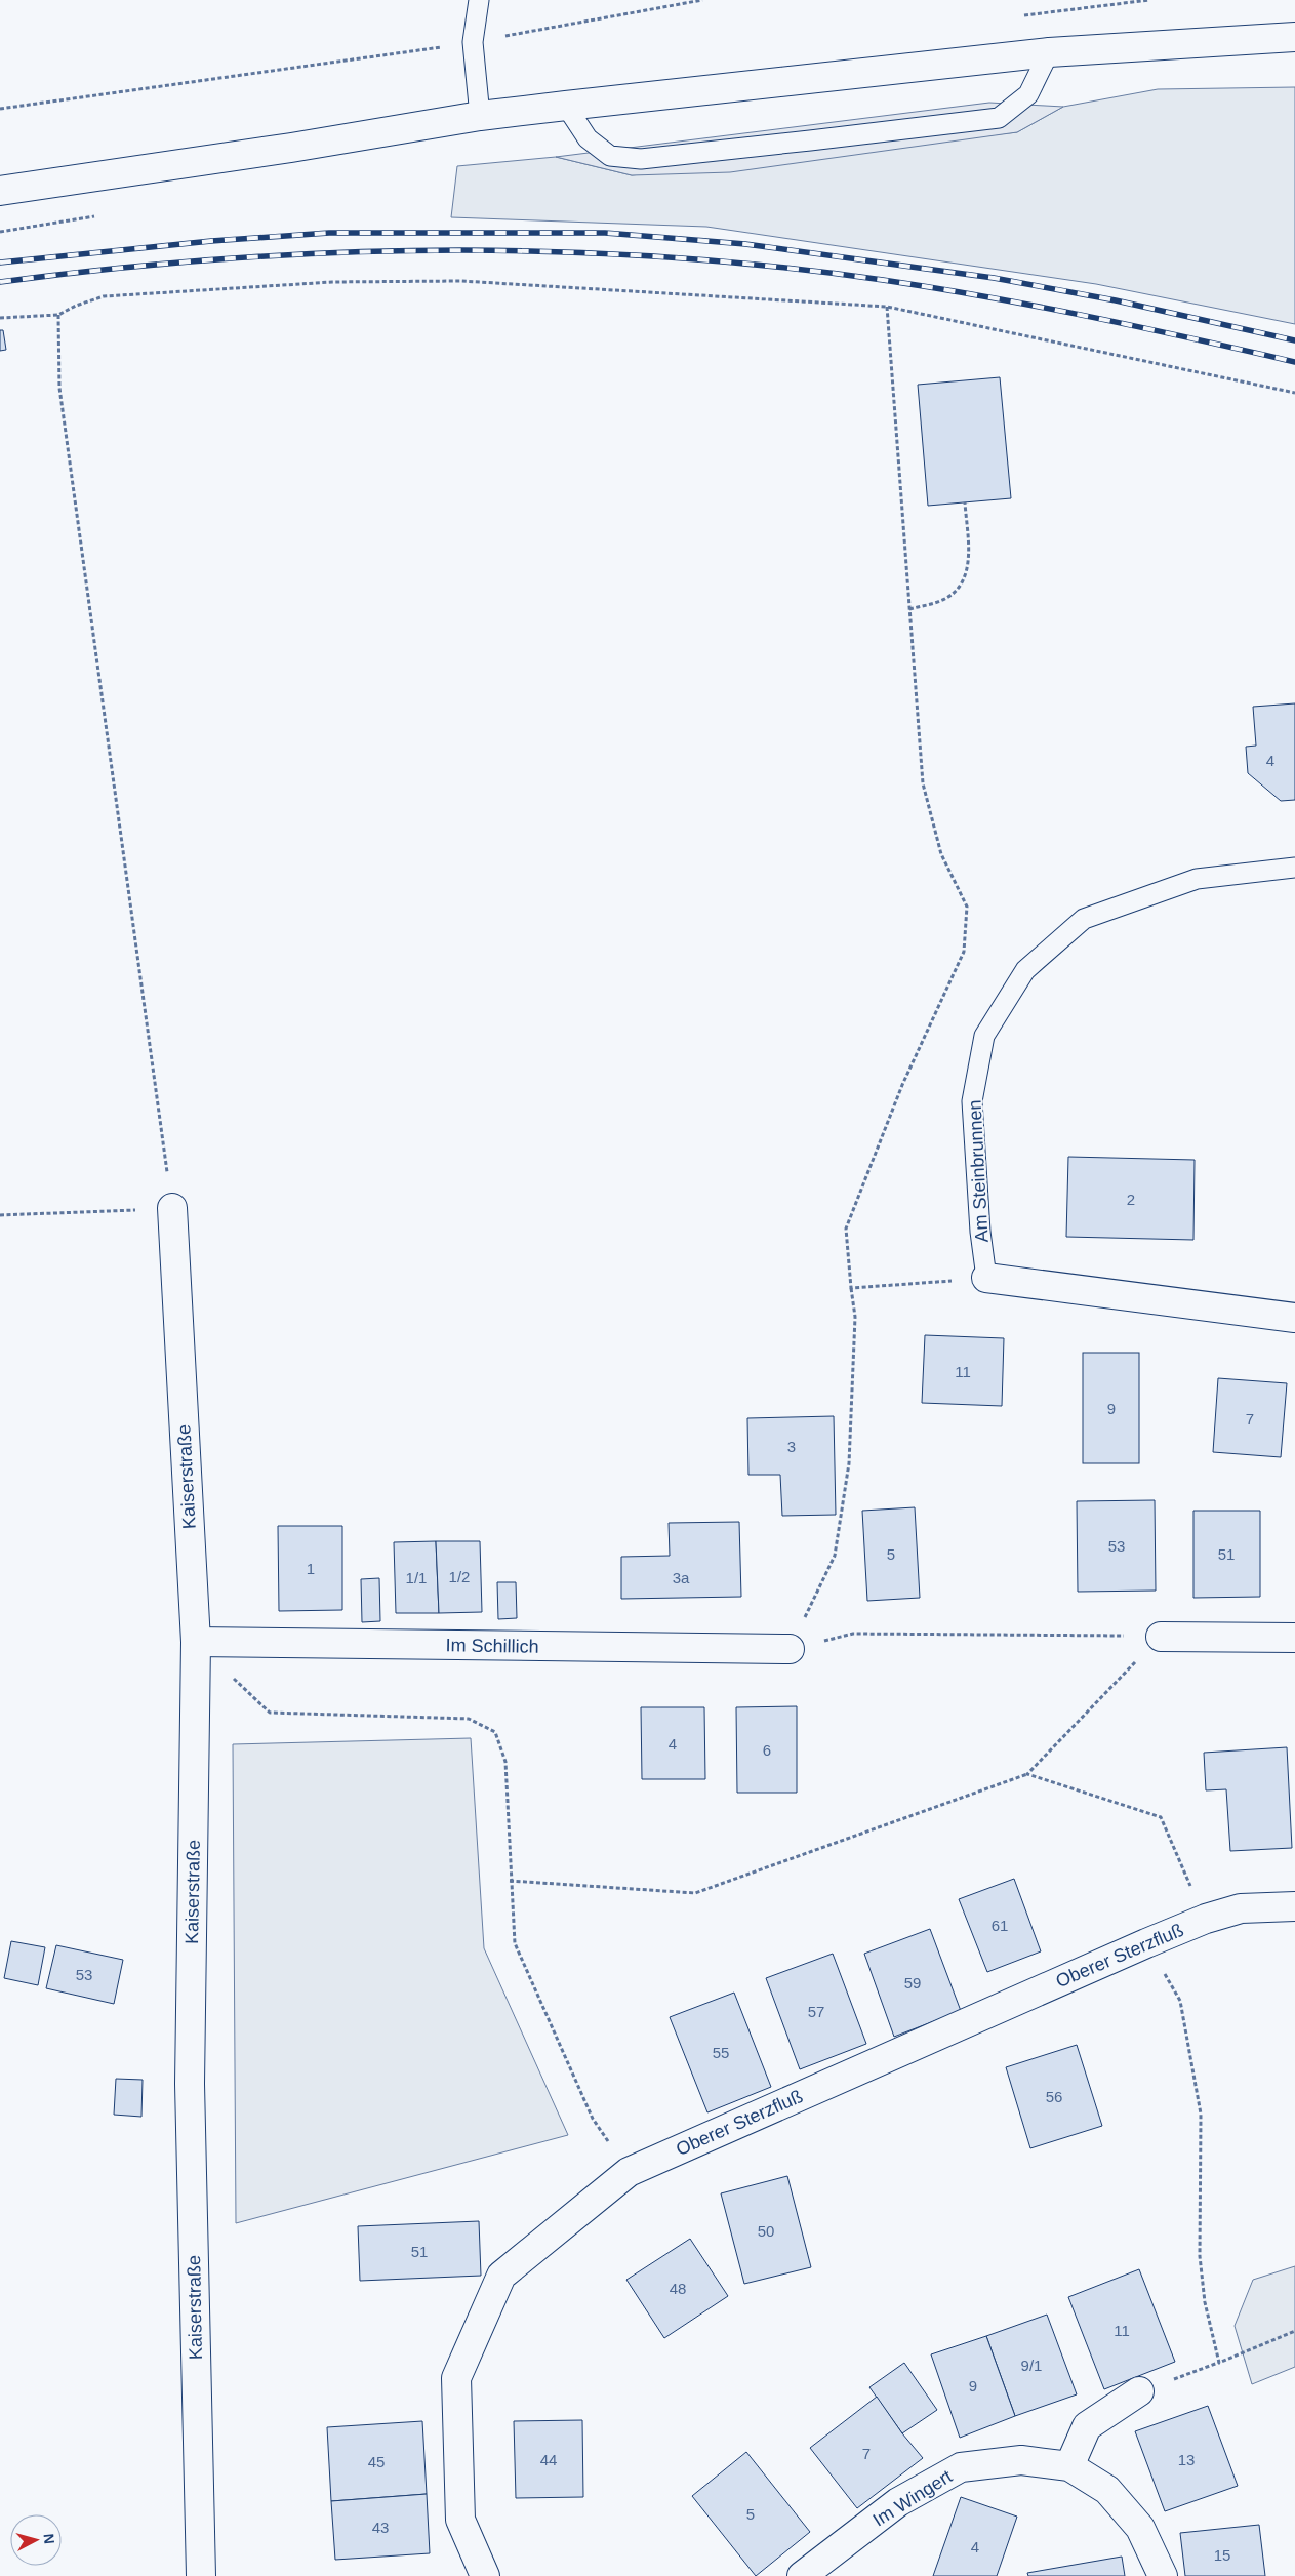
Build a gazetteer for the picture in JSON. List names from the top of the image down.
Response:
{
  "streets": {
    "street": [
      "Kaiserstraße",
      "Im Schillich",
      "Oberer Sterzfluß",
      "Im Wingert"
    ],
    "lane": ["Am Steinbrunnen"]
  },
  "crossings": [
    ["Kaiserstraße", "Im Schillich"]
  ],
  "house_numbers": [
    "4",
    "2",
    "11",
    "9",
    "7",
    "3",
    "53",
    "5",
    "51",
    "1",
    "1/2",
    "1/1",
    "3a",
    "4",
    "6",
    "61",
    "53",
    "59",
    "57",
    "55",
    "56",
    "50",
    "51",
    "48",
    "11",
    "9/1",
    "9",
    "7",
    "44",
    "13",
    "45",
    "5",
    "43",
    "4",
    "15"
  ],
  "north": "right"
}
